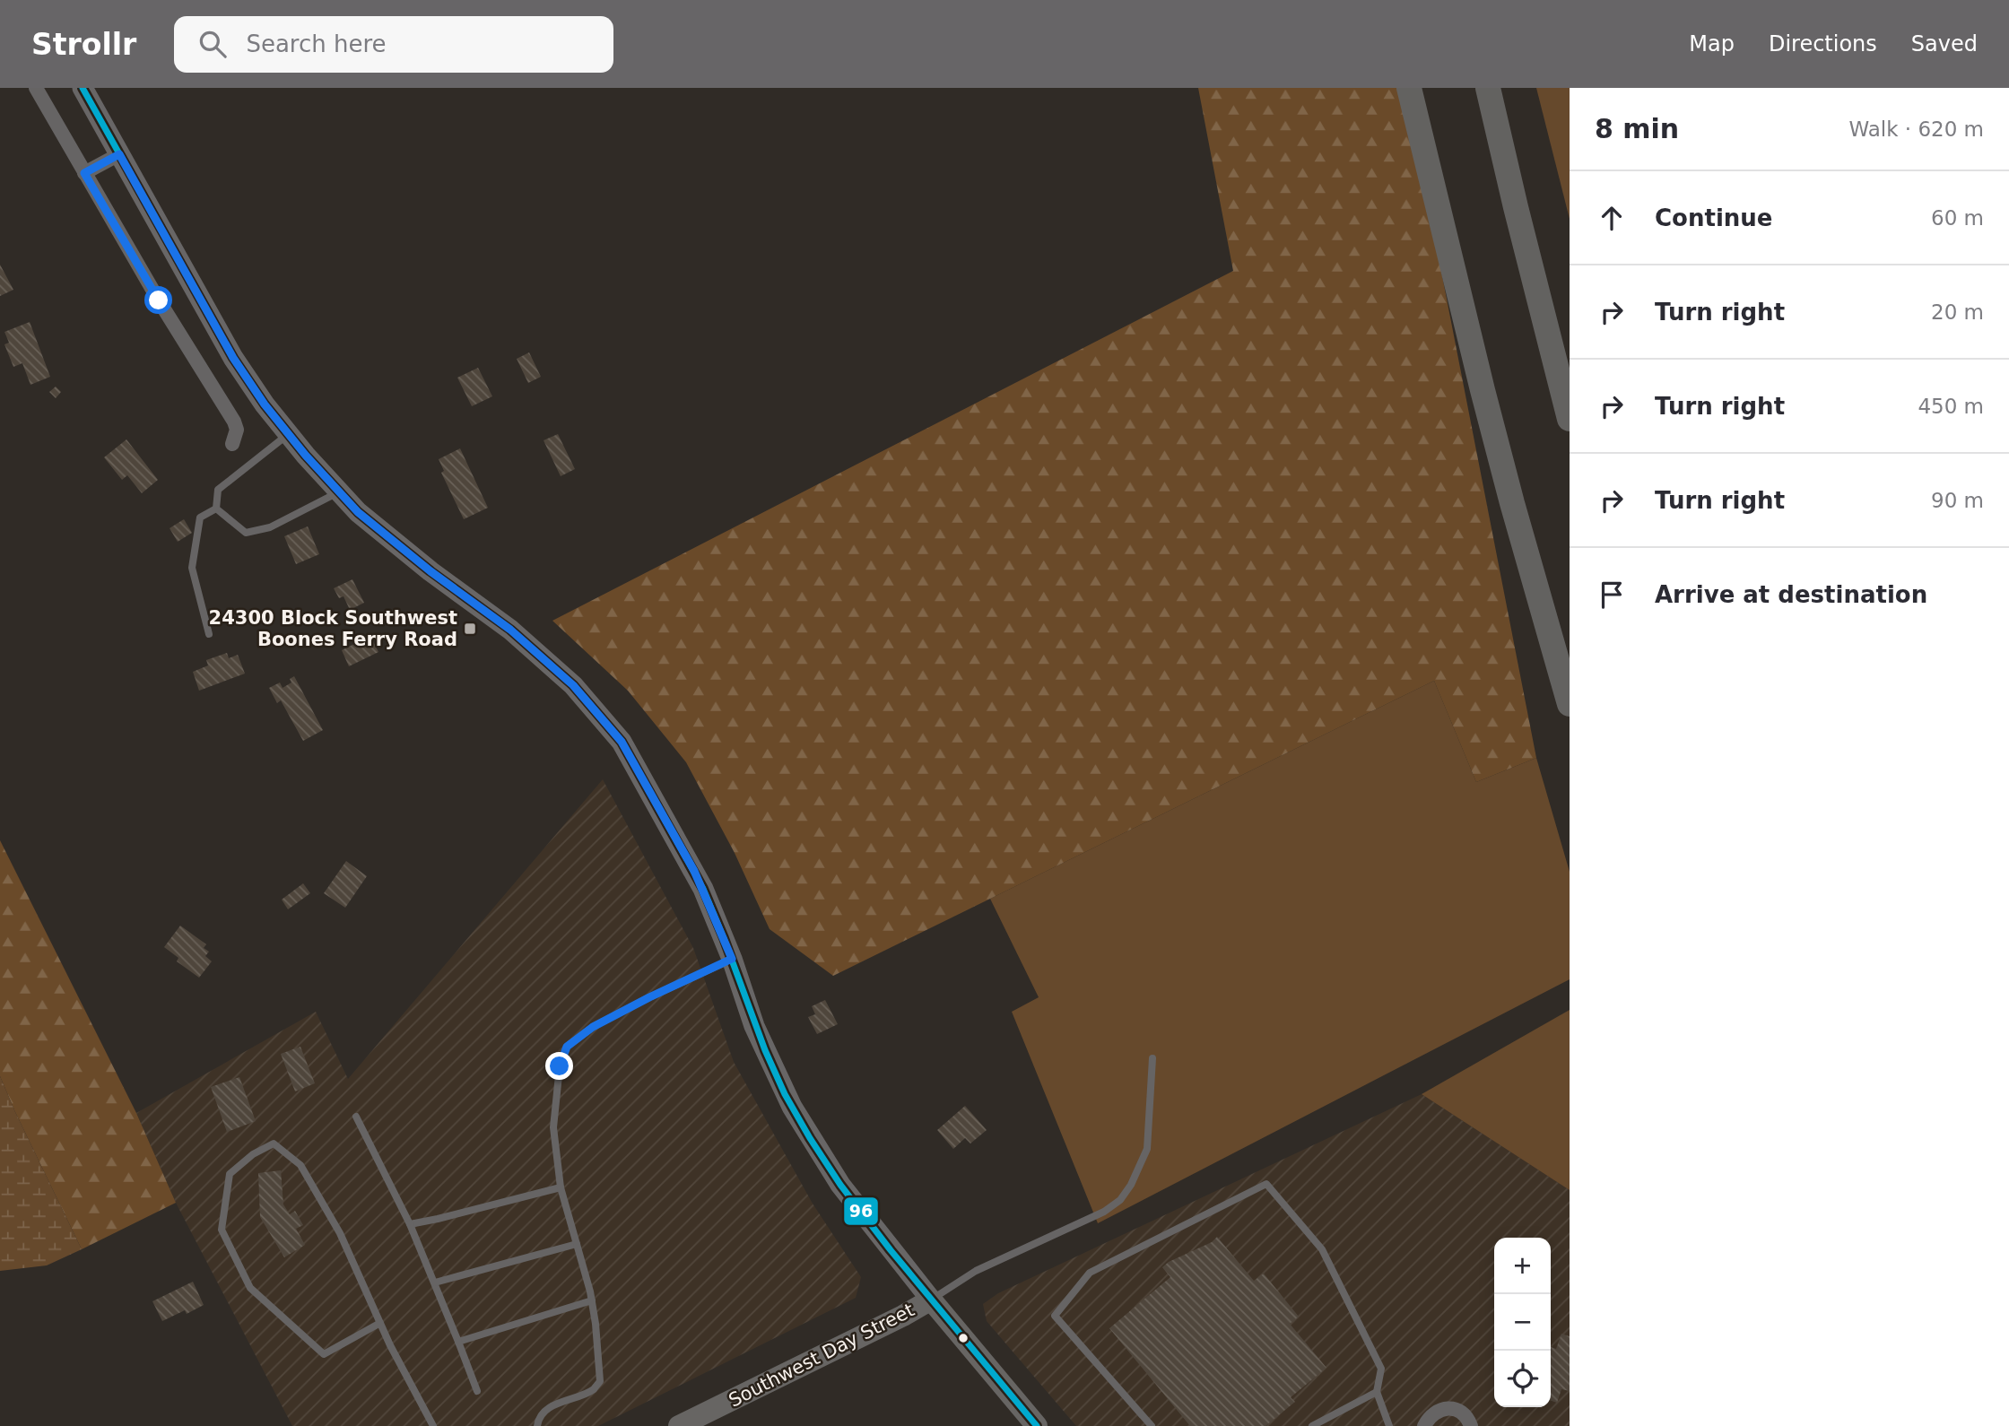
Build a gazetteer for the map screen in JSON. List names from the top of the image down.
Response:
{
  "streets": {
    "main road": ["Southwest Day Street"]
  },
  "places": {
    "transit": ["24300 Block Southwest Boones Ferry Road"]
  },
  "lines": ["transit line 96"],
  "page": {
    "header": "Strollr",
    "search": "Search here",
    "nav": ["Map", "Directions", "Saved"],
    "heading": ["8 min", "Walk · 620 m"],
    "list": [
      ["Continue", "60 m"],
      ["Turn right", "20 m"],
      ["Turn right", "450 m"],
      ["Turn right", "90 m"],
      "Arrive at destination"
    ],
    "map_buttons": ["+", "−"]
  }
}
